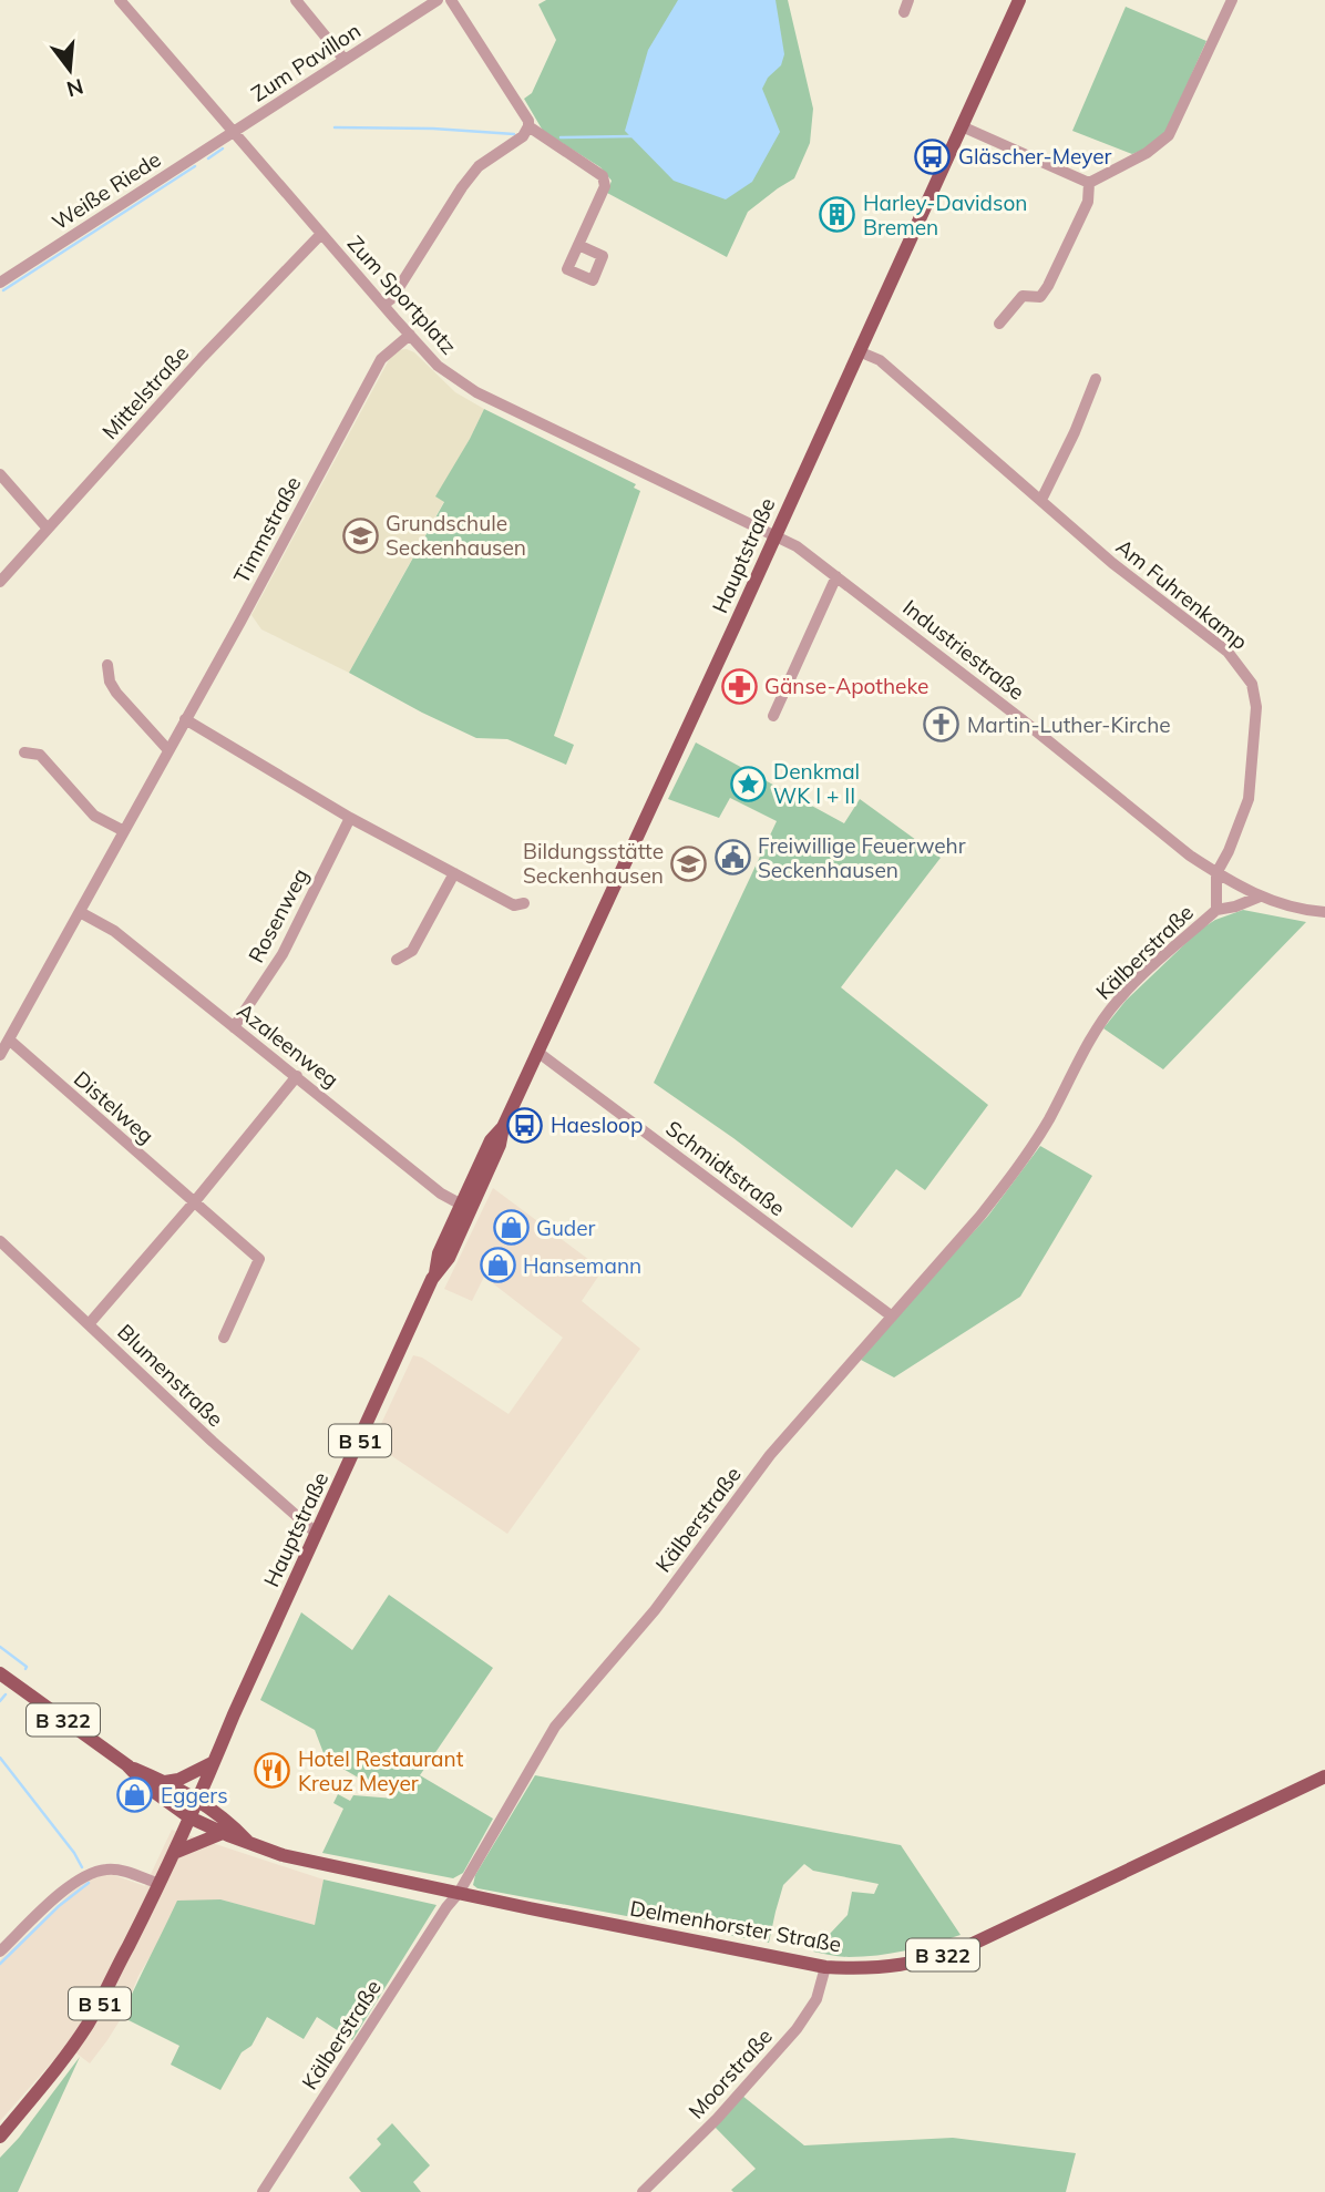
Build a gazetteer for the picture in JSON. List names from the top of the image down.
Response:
{
  "streets": {
    "main road": [
      "Hauptstraße",
      "B 51",
      "B 322",
      "Delmenhorster Straße"
    ],
    "street": [
      "Zum Pavillon",
      "Weiße Riede",
      "Zum Sportplatz",
      "Mittelstraße",
      "Timmstraße",
      "Am Fuhrenkamp",
      "Industriestraße",
      "Rosenweg",
      "Kälberstraße",
      "Azaleenweg",
      "Distelweg",
      "Schmidtstraße",
      "Blumenstraße",
      "Moorstraße"
    ]
  },
  "crossings": [
    ["Zum Pavillon", "Weiße Riede"],
    ["Zum Pavillon", "Zum Sportplatz"],
    ["Weiße Riede", "Zum Sportplatz"],
    ["Zum Sportplatz", "Mittelstraße"],
    ["Zum Sportplatz", "Timmstraße"],
    ["Zum Sportplatz", "Hauptstraße"],
    ["Zum Sportplatz", "Industriestraße"],
    ["Timmstraße", "Azaleenweg"],
    ["Timmstraße", "Distelweg"],
    ["Hauptstraße", "Am Fuhrenkamp"],
    ["Hauptstraße", "Industriestraße"],
    ["Hauptstraße", "Azaleenweg"],
    ["Hauptstraße", "Schmidtstraße"],
    ["Hauptstraße", "Blumenstraße"],
    ["Hauptstraße", "B 51"],
    ["Am Fuhrenkamp", "Industriestraße"],
    ["Am Fuhrenkamp", "Kälberstraße"],
    ["Industriestraße", "Kälberstraße"],
    ["Rosenweg", "Azaleenweg"],
    ["Kälberstraße", "Schmidtstraße"],
    ["Kälberstraße", "Delmenhorster Straße"],
    ["B 51", "Delmenhorster Straße"],
    ["Delmenhorster Straße", "Moorstraße"]
  ],
  "places": {
    "bus stop": ["Gläscher-Meyer", "Haesloop"],
    "building": ["Harley-Davidson Bremen"],
    "school or university": ["Grundschule Seckenhausen", "Bildungsstätte Seckenhausen"],
    "pharmacy": ["Gänse-Apotheke"],
    "church": ["Martin-Luther-Kirche"],
    "place": ["Denkmal WK I + II"],
    "public building": ["Freiwillige Feuerwehr Seckenhausen"],
    "shop": ["Guder", "Hansemann", "Eggers"],
    "restaurant": ["Hotel Restaurant Kreuz Meyer"]
  },
  "north": "bottom"
}
